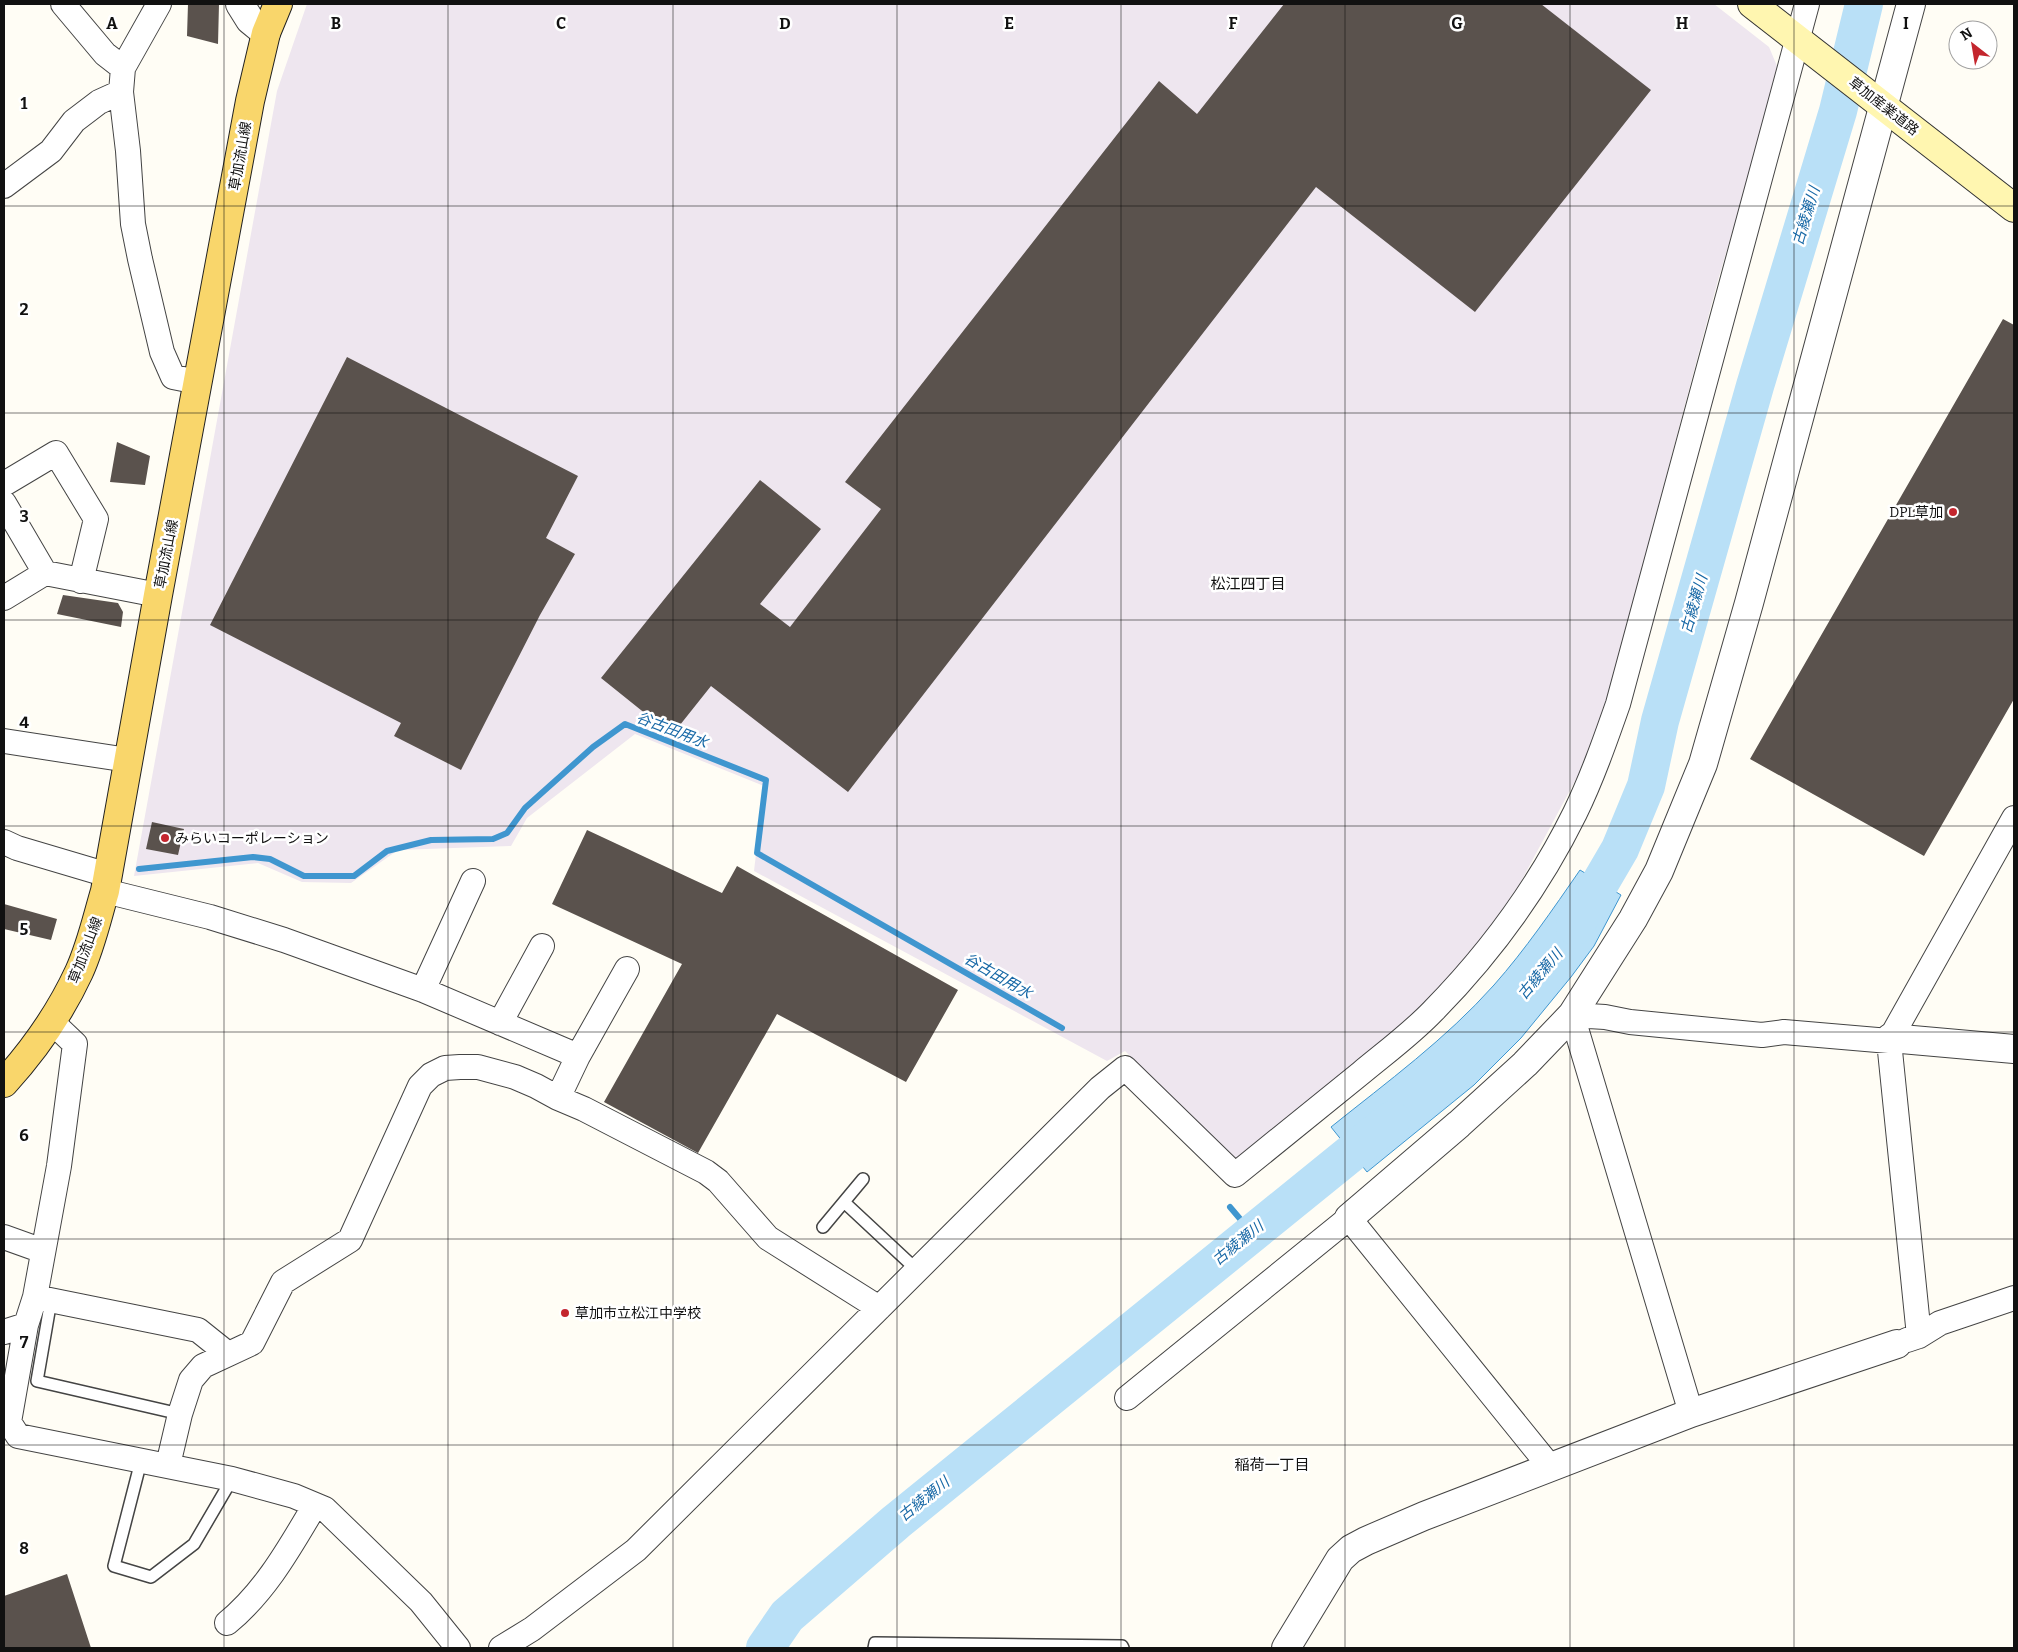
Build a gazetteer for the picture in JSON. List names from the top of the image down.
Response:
{
  "streets": {
    "main road": ["草加産業道路", "草加流山線"]
  },
  "districts": ["松江四丁目", "稲荷一丁目"],
  "water": ["古綾瀬川", "谷古田用水"],
  "places": ["DPL草加", "みらいコーポレーション", "草加市立松江中学校"],
  "north": "top left",
  "grid": {
    "columns": [
      "A",
      "B",
      "C",
      "D",
      "E",
      "F",
      "G",
      "H",
      "I"
    ],
    "rows": [
      "1",
      "2",
      "3",
      "4",
      "5",
      "6",
      "7",
      "8"
    ]
  }
}
